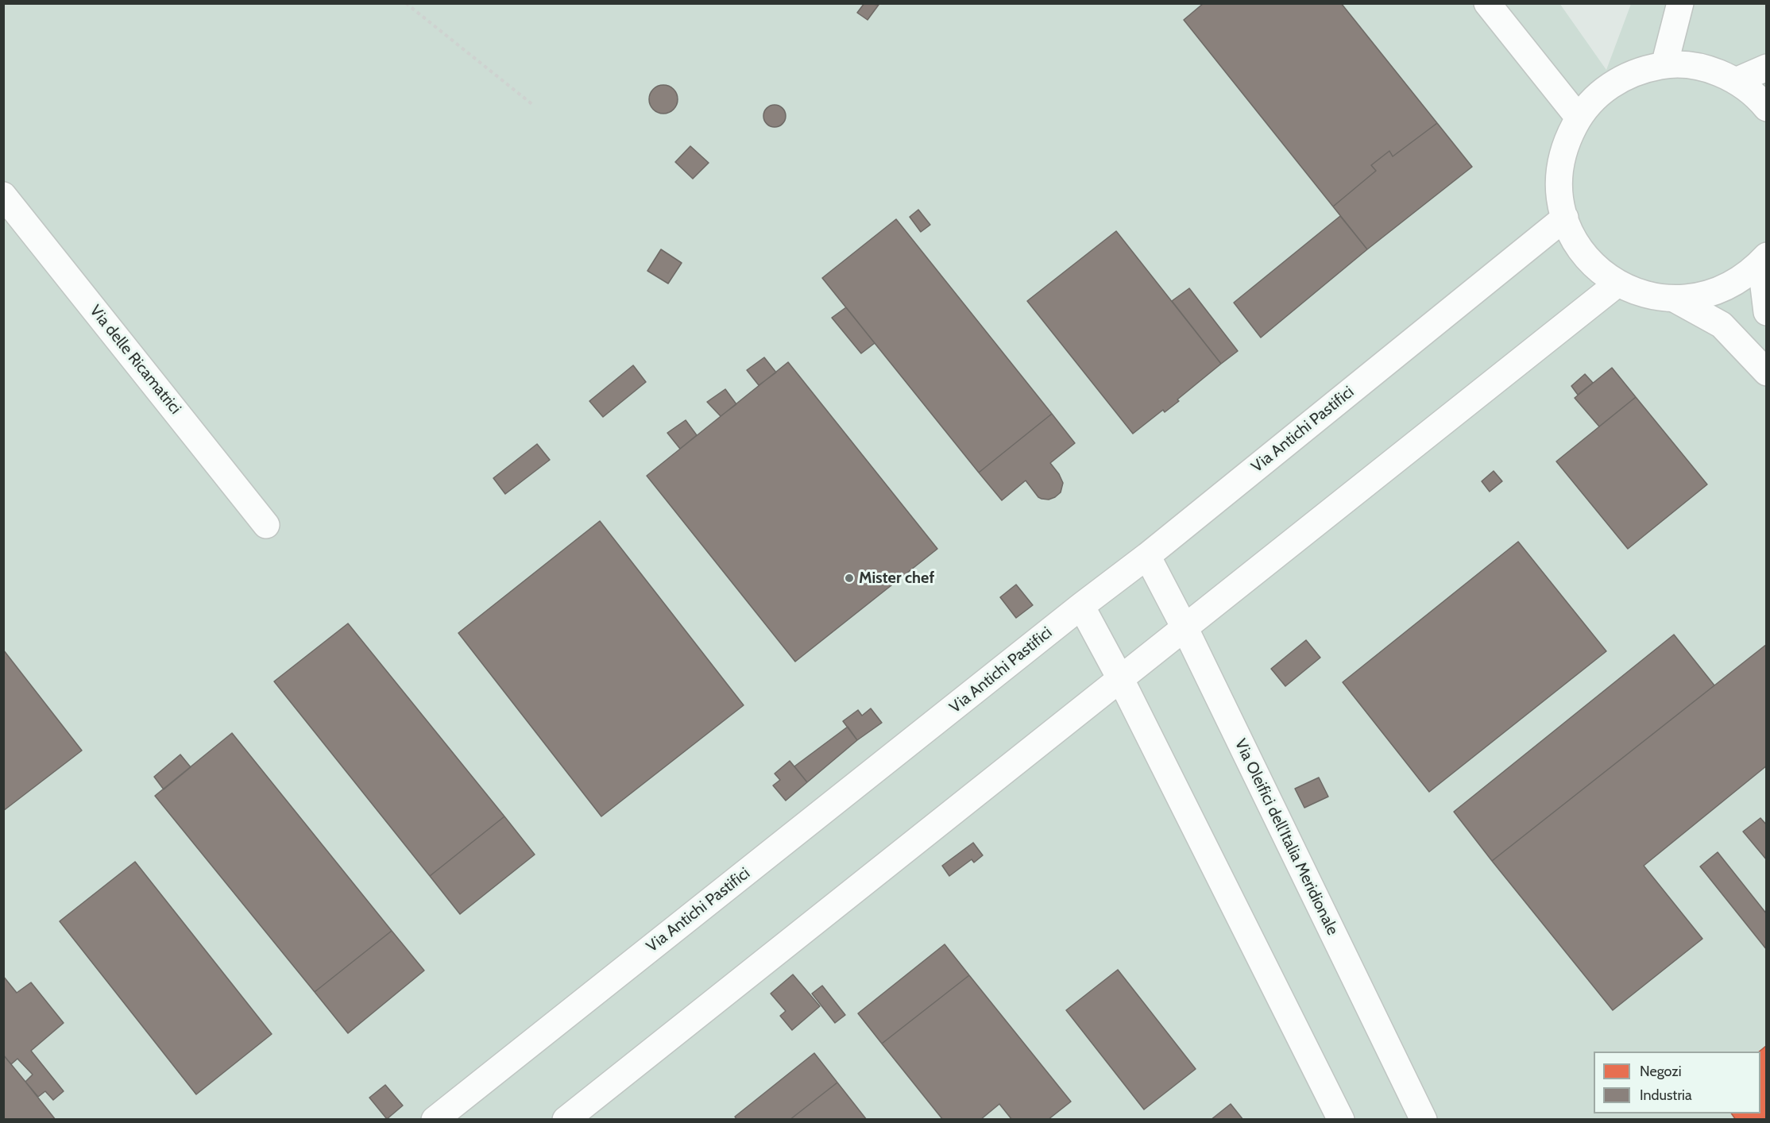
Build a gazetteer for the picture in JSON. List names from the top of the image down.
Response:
{
  "streets": {
    "street": ["Via delle Ricamatrici", "Via Antichi Pastifici", "Via Oleifici dell'Italia Meridionale"]
  },
  "crossings": [
    ["Via Antichi Pastifici", "Via Oleifici dell'Italia Meridionale"]
  ],
  "places": ["Mister chef"],
  "legend": ["Negozi", "Industria"]
}
